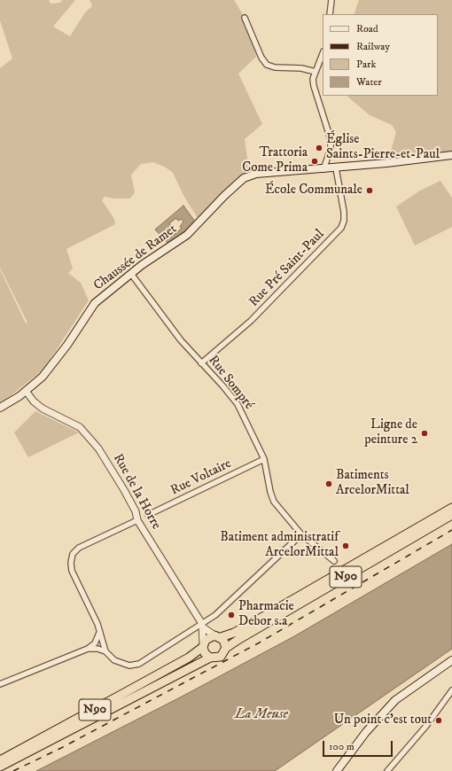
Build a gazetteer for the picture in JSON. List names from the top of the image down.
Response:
{
  "streets": {
    "highway": ["N90"],
    "main road": ["Chaussée de Ramet"],
    "street": [
      "Rue Pré Saint-Paul",
      "Rue Sompré",
      "Rue Voltaire",
      "Rue de la Horre"
    ]
  },
  "crossings": [
    ["Chaussée de Ramet", "Rue Sompré"],
    ["Chaussée de Ramet", "Rue de la Horre"],
    ["Rue Pré Saint-Paul", "Rue Sompré"],
    ["Rue Sompré", "Rue Voltaire"]
  ],
  "water": ["La Meuse"],
  "places": [
    "Église Saints-Pierre-et-Paul",
    "Trattoria Come Prima",
    "École Communale",
    "Ligne de peinture 2",
    "Batiments ArcelorMittal",
    "Batiment administratif ArcelorMittal",
    "Pharmacie Debor s.a",
    "Un point c'est tout"
  ],
  "legend": [
    "Road",
    "Railway",
    "Park",
    "Water"
  ],
  "scale_bar": "100 m"
}
